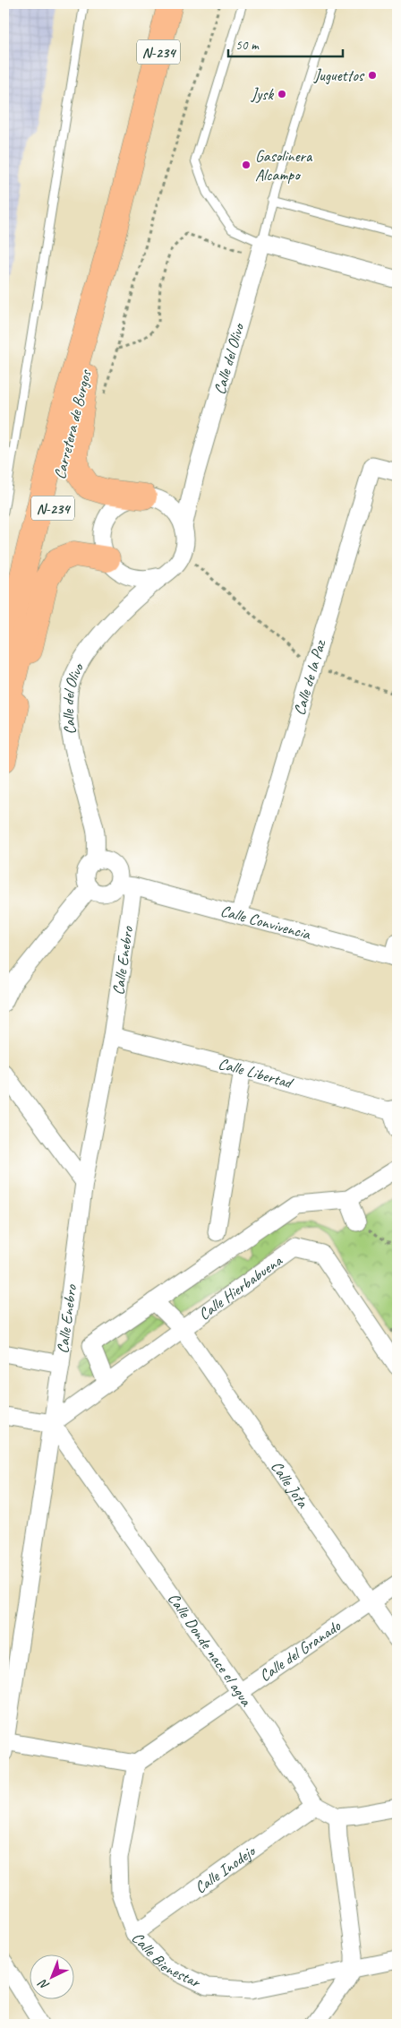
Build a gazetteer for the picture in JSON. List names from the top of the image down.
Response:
{
  "streets": {
    "highway": ["N-234", "Carretera de Burgos"],
    "street": [
      "Calle del Olivo",
      "Calle de la Paz",
      "Calle Convivencia",
      "Calle Enebro",
      "Calle Libertad",
      "Calle Hierbabuena",
      "Calle Jota",
      "Calle Donde nace el agua",
      "Calle del Granado",
      "Calle Inodejo",
      "Calle Bienestar"
    ]
  },
  "crossings": [
    ["Calle del Olivo", "Calle Convivencia"],
    ["Calle del Olivo", "Calle Enebro"],
    ["Calle de la Paz", "Calle Convivencia"],
    ["Calle Convivencia", "Calle Enebro"],
    ["Calle Enebro", "Calle Libertad"],
    ["Calle Enebro", "Calle Hierbabuena"],
    ["Calle Enebro", "Calle Donde nace el agua"],
    ["Calle Hierbabuena", "Calle Jota"],
    ["Calle Hierbabuena", "Calle Donde nace el agua"],
    ["Calle Jota", "Calle del Granado"],
    ["Calle Donde nace el agua", "Calle del Granado"],
    ["Calle Donde nace el agua", "Calle Inodejo"],
    ["Calle del Granado", "Calle Bienestar"],
    ["Calle Inodejo", "Calle Bienestar"]
  ],
  "places": ["Juguettos", "Jysk", "Gasolinera Alcampo"],
  "scale_bar": "50 m",
  "north": "bottom left"
}
